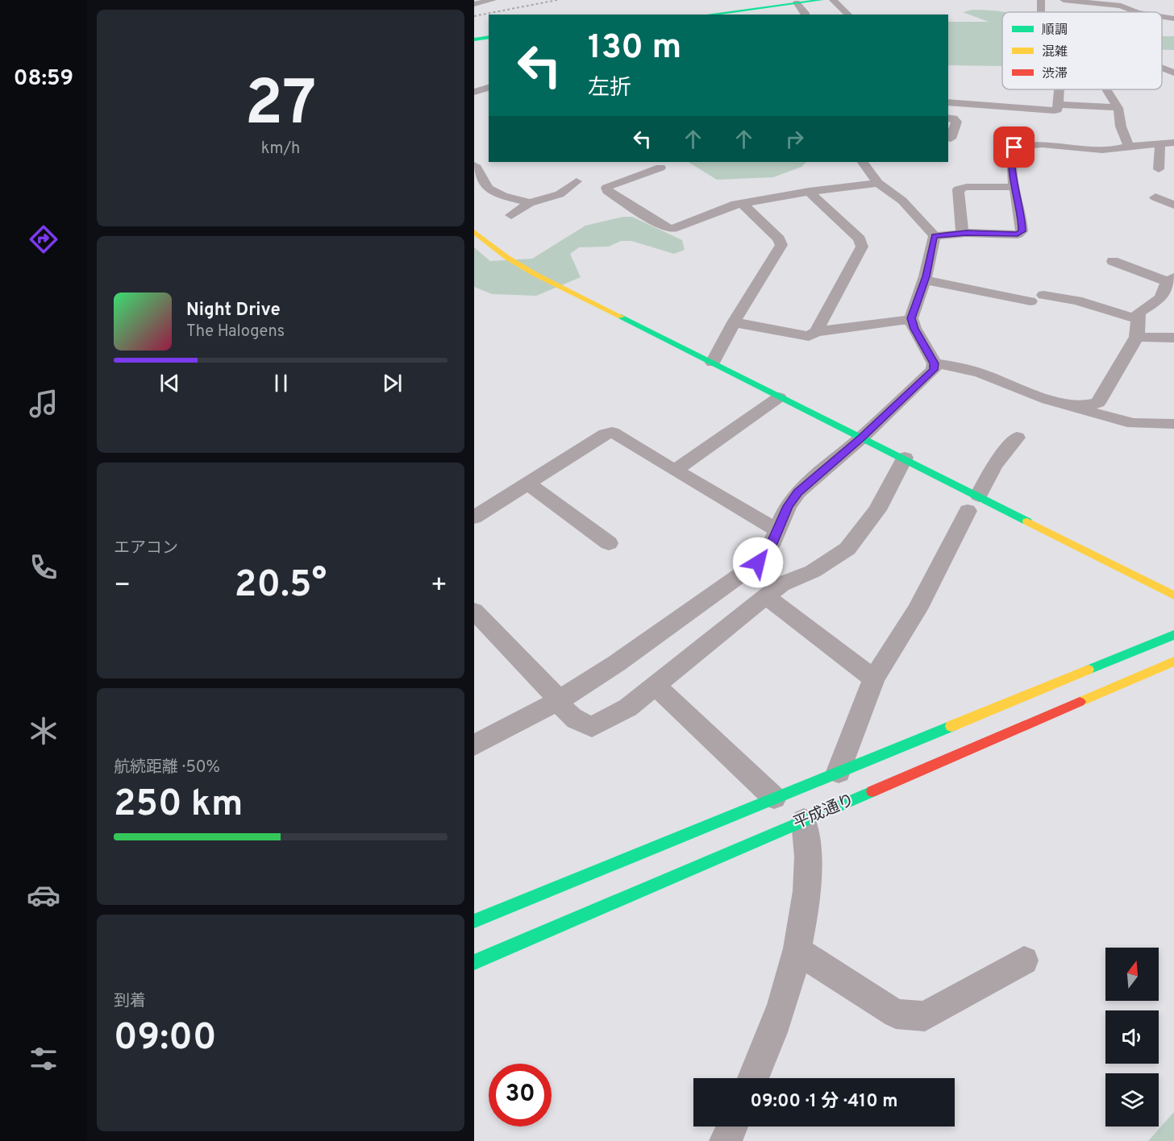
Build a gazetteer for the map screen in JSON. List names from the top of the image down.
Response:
{
  "streets": {
    "street": ["平成通り"]
  },
  "legend": ["順調", "混雑", "渋滞"],
  "north": "top",
  "page": {
    "tabs": "08:59",
    "tile": [
      ["27", "km/h"],
      "エアコン",
      ["航続距離 · 50%", "250 km"],
      ["到着", "09:00"]
    ],
    "turn": ["130 m", "左折"],
    "song": ["Night Drive", "The Halogens"],
    "heat": ["−", "20.5°", "+"],
    "limit": "30",
    "trip": "09:00 · 1 分 · 410 m"
  }
}
